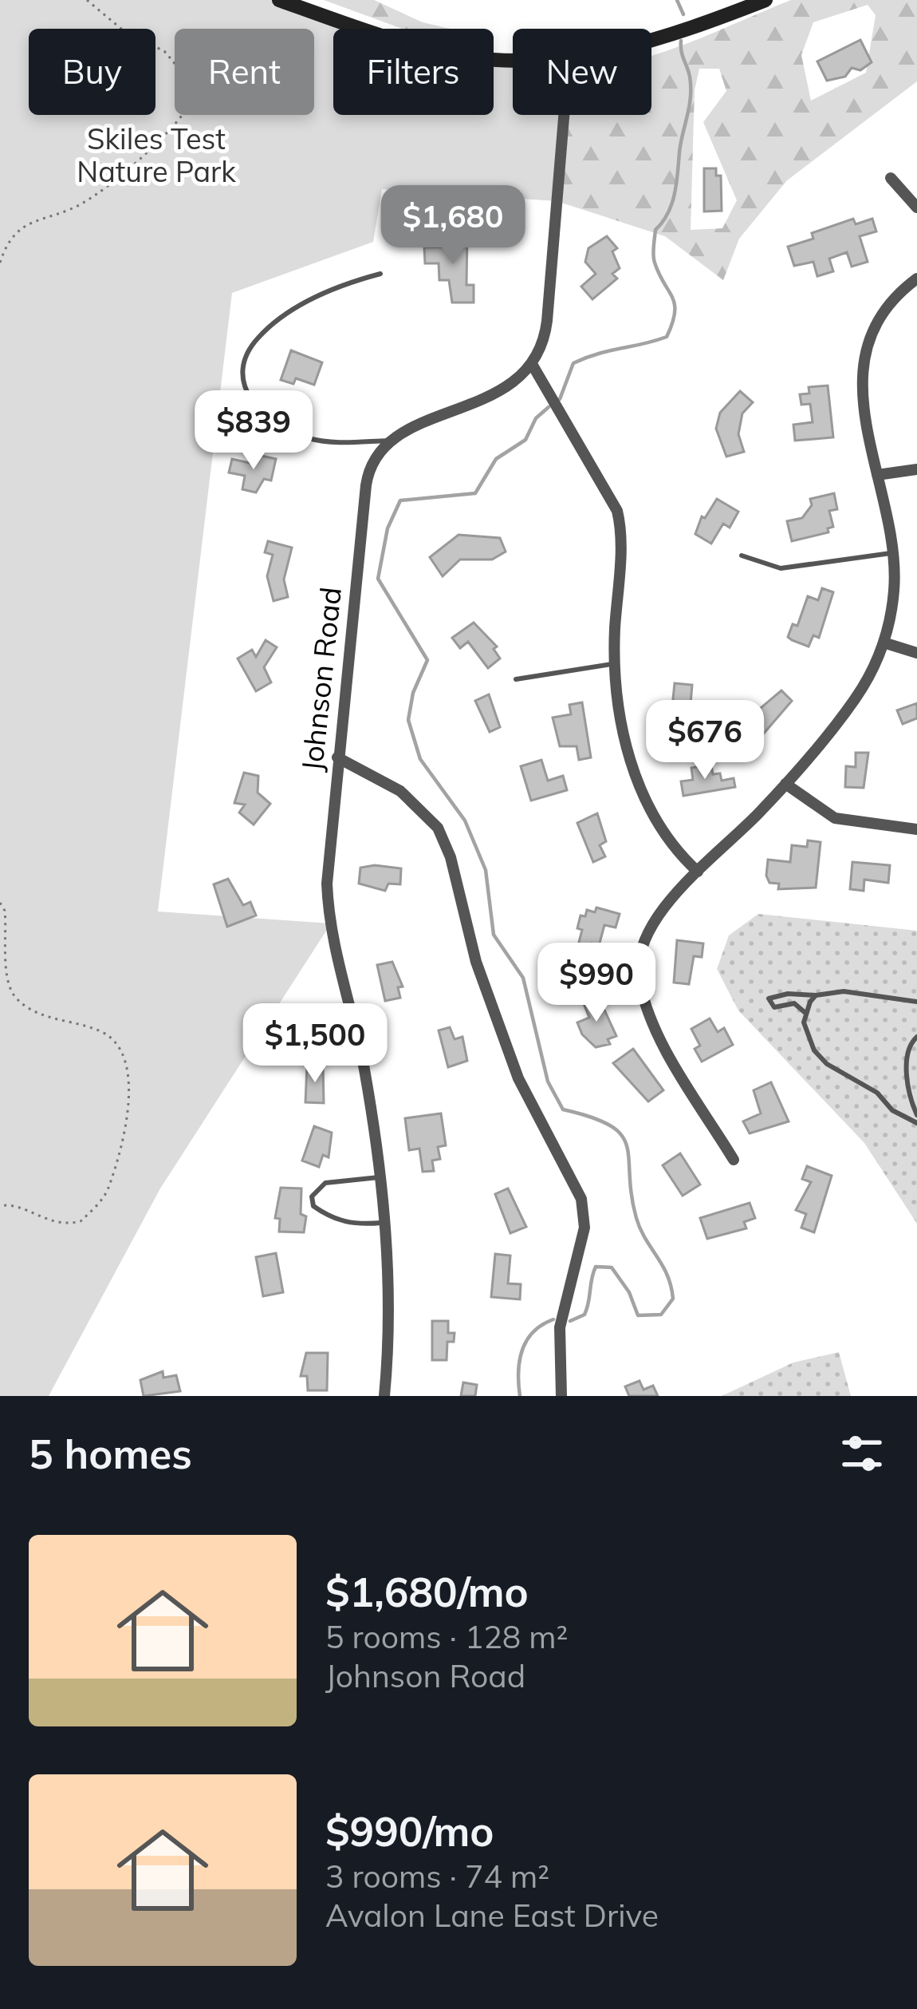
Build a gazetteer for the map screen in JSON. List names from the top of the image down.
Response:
{
  "streets": {
    "street": ["Johnson Road"]
  },
  "parks": ["Skiles Test Nature Park"],
  "page": {
    "chip": [
      "Buy",
      "Rent",
      "Filters",
      "New"
    ],
    "price": [
      "$1,680",
      "$839",
      "$676",
      "$990",
      "$1,500"
    ],
    "heading": "5 homes",
    "list": [
      {
        "name": "$1,680/mo",
        "note": "5 rooms · 128 m² · Johnson Road"
      },
      {
        "name": "$990/mo",
        "note": "3 rooms · 74 m² · Avalon Lane East Drive"
      }
    ]
  }
}
